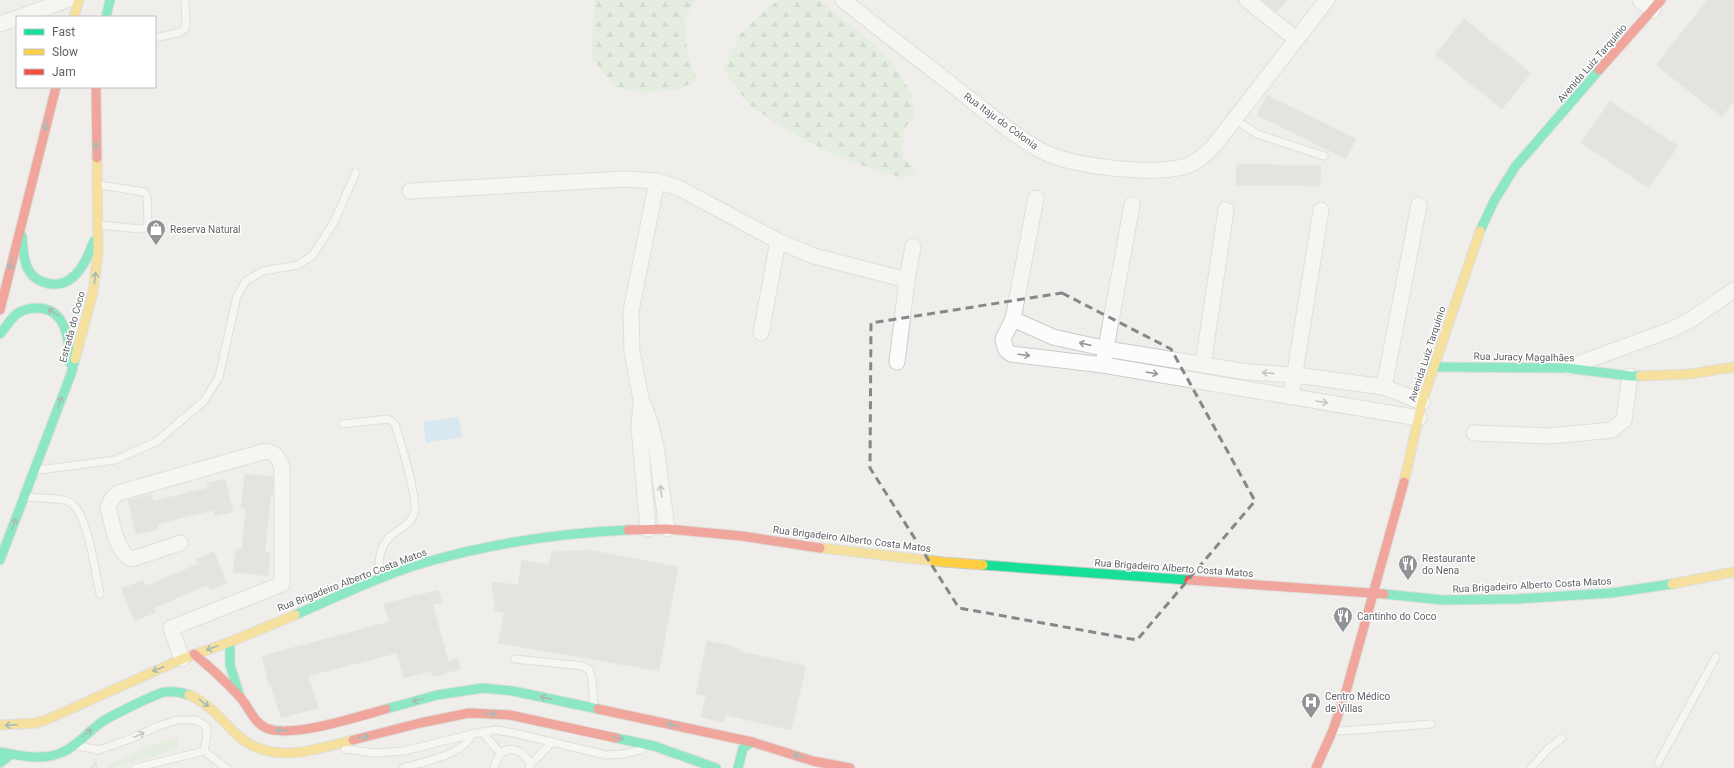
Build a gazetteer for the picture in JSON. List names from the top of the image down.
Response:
{
  "streets": {
    "main road": [
      "Avenida Luiz Tarquínio",
      "Estrada do Coco",
      "Rua Juracy Magalhães",
      "Rua Brigadeiro Alberto Costa Matos"
    ],
    "street": ["Rua Itaju do Colonia"]
  },
  "crossings": [
    ["Avenida Luiz Tarquínio", "Rua Juracy Magalhães"],
    ["Avenida Luiz Tarquínio", "Rua Brigadeiro Alberto Costa Matos"]
  ],
  "one_way": ["Estrada do Coco"],
  "places": {
    "shop": ["Reserva Natural"],
    "restaurant": ["Restaurante do Nena", "Cantinho do Coco"],
    "hospital": ["Centro Médico de Villas"]
  },
  "legend": ["Fast", "Slow", "Jam"]
}
